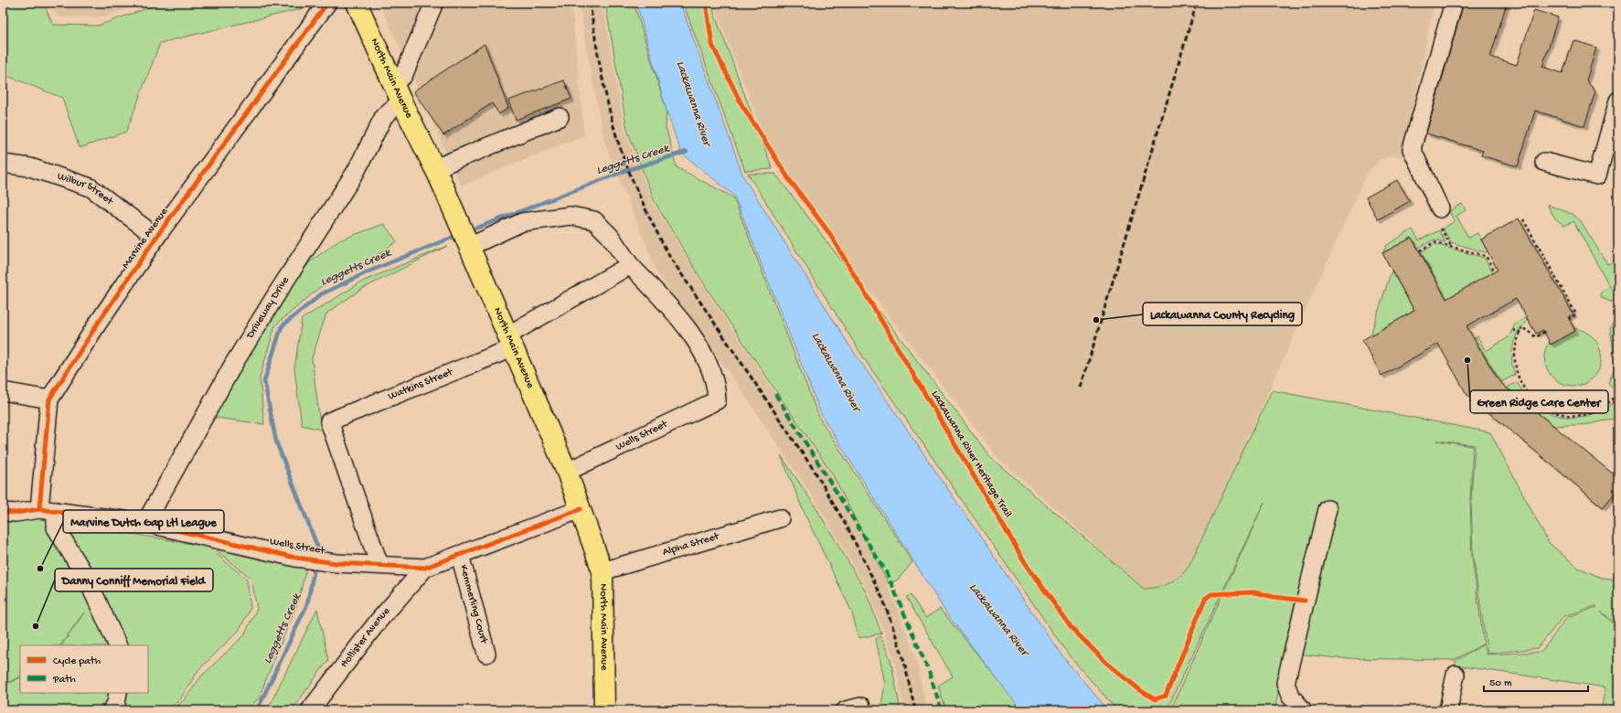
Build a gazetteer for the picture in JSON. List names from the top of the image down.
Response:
{
  "streets": {
    "main road": ["North Main Avenue"],
    "street": [
      "Wilbur Street",
      "Marvine Avenue",
      "Driveway Drive",
      "Watkins Street",
      "Wells Street",
      "Alpha Street",
      "Kemmerling Court",
      "Hollister Avenue"
    ],
    "cycle path": ["Lackawanna River Heritage Trail"]
  },
  "crossings": [
    ["North Main Avenue", "Driveway Drive"],
    ["North Main Avenue", "Watkins Street"],
    ["North Main Avenue", "Wells Street"],
    ["North Main Avenue", "Alpha Street"],
    ["Wilbur Street", "Marvine Avenue"],
    ["Marvine Avenue", "Wells Street"],
    ["Driveway Drive", "Wells Street"],
    ["Watkins Street", "Wells Street"],
    ["Wells Street", "Kemmerling Court"],
    ["Wells Street", "Hollister Avenue"]
  ],
  "water": ["Lackawanna River", "Leggetts Creek"],
  "places": [
    "Lackawanna County Recycling",
    "Green Ridge Care Center",
    "Marvine Dutch Gap Ltl League",
    "Danny Conniff Memorial Field"
  ],
  "legend": ["Cycle path", "Path"],
  "scale_bar": "50 m"
}
